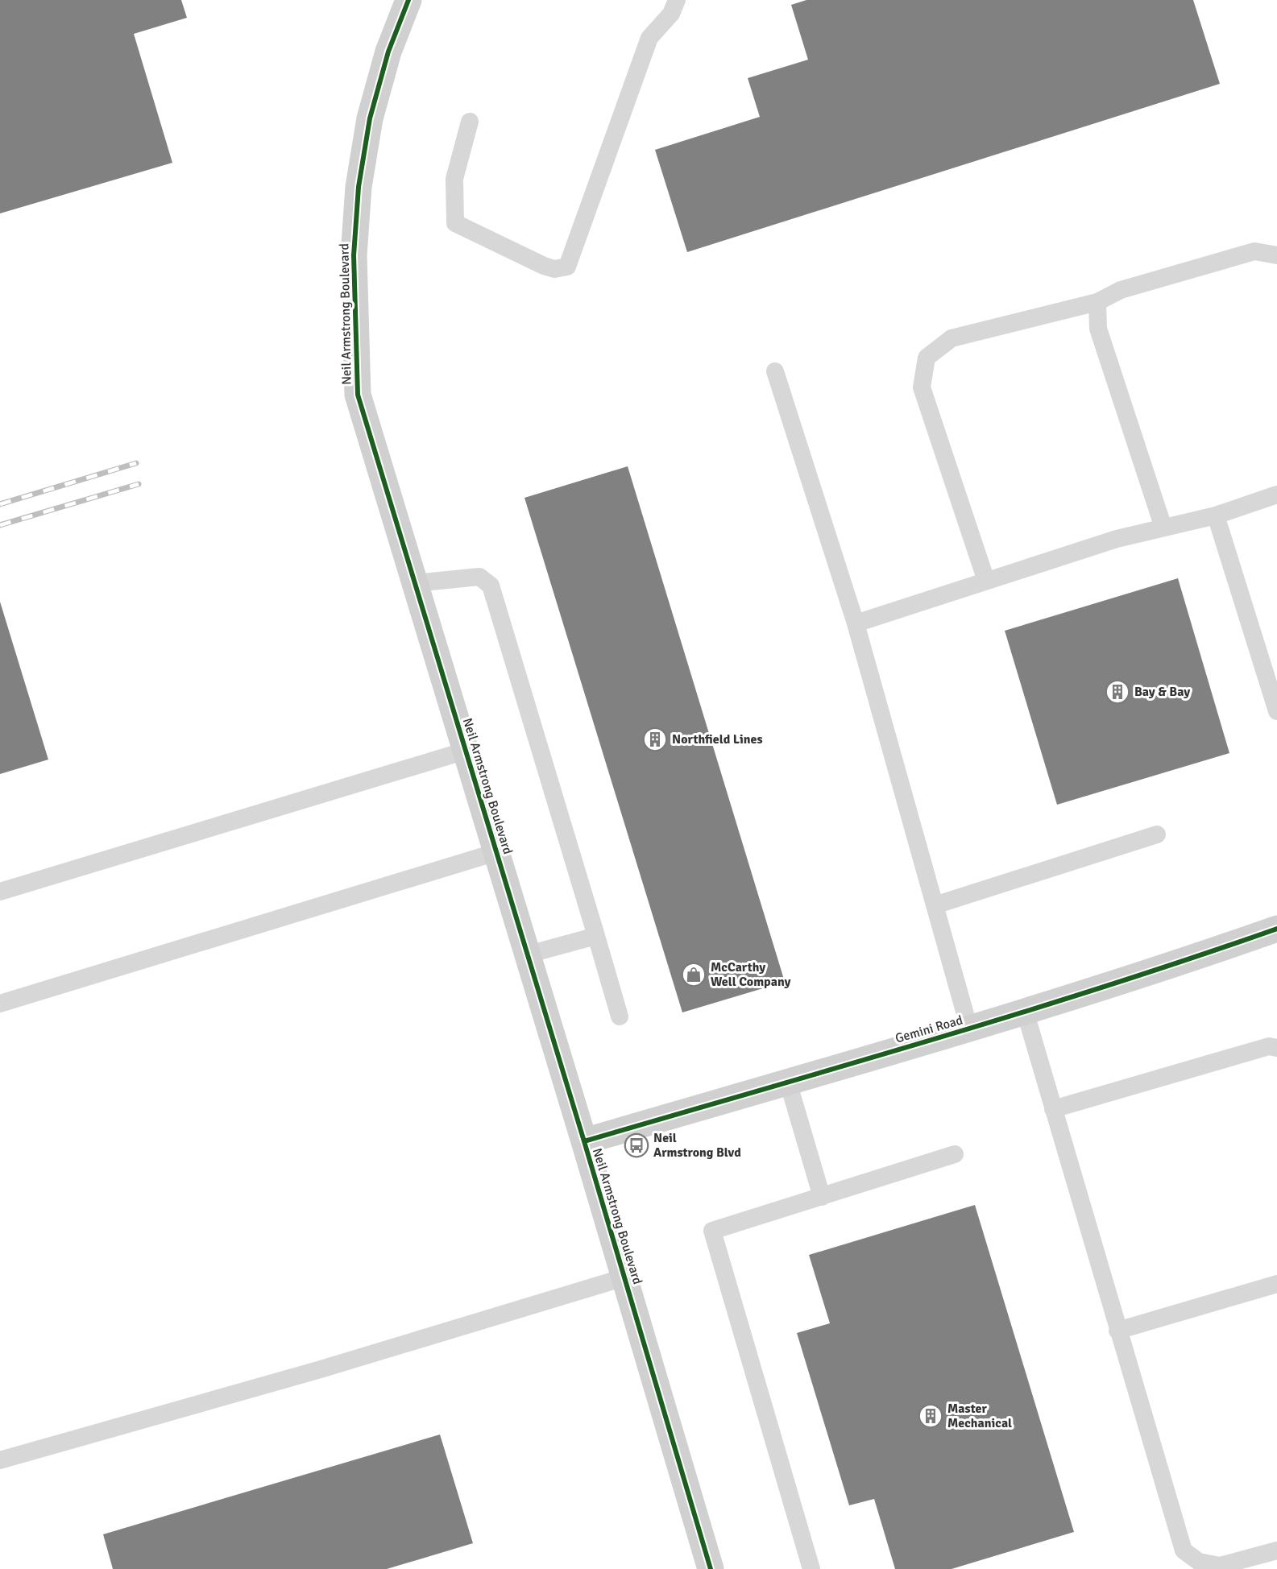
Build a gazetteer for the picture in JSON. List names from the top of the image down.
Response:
{
  "streets": {
    "street": ["Neil Armstrong Boulevard", "Gemini Road"]
  },
  "crossings": [
    ["Neil Armstrong Boulevard", "Gemini Road"]
  ],
  "places": {
    "building": ["Bay & Bay", "Northfield Lines", "Master Mechanical"],
    "shop": ["McCarthy Well Company"],
    "bus stop": ["Neil Armstrong Blvd"]
  }
}
